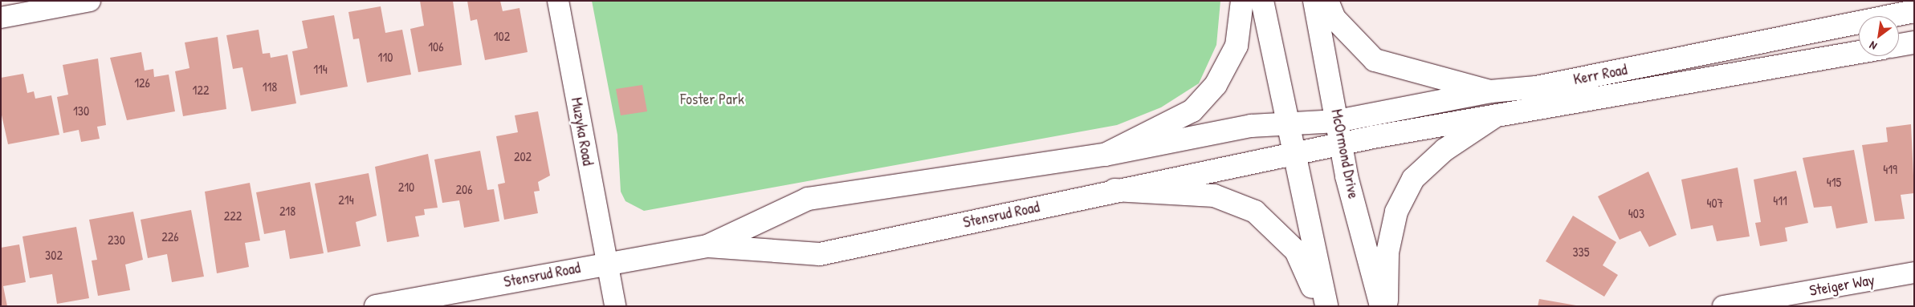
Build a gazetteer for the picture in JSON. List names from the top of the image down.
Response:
{
  "streets": {
    "street": [
      "Kerr Road",
      "Muzyka Road",
      "McOrmond Drive",
      "Stensrud Road",
      "Steiger Way"
    ]
  },
  "crossings": [
    ["Kerr Road", "McOrmond Drive"],
    ["Kerr Road", "Stensrud Road"],
    ["Muzyka Road", "Stensrud Road"]
  ],
  "parks": ["Foster Park"],
  "house_numbers": [
    "102",
    "106",
    "110",
    "114",
    "126",
    "118",
    "122",
    "130",
    "202",
    "419",
    "415",
    "210",
    "206",
    "214",
    "411",
    "407",
    "218",
    "403",
    "222",
    "226",
    "230",
    "335",
    "302"
  ],
  "north": "bottom left"
}
